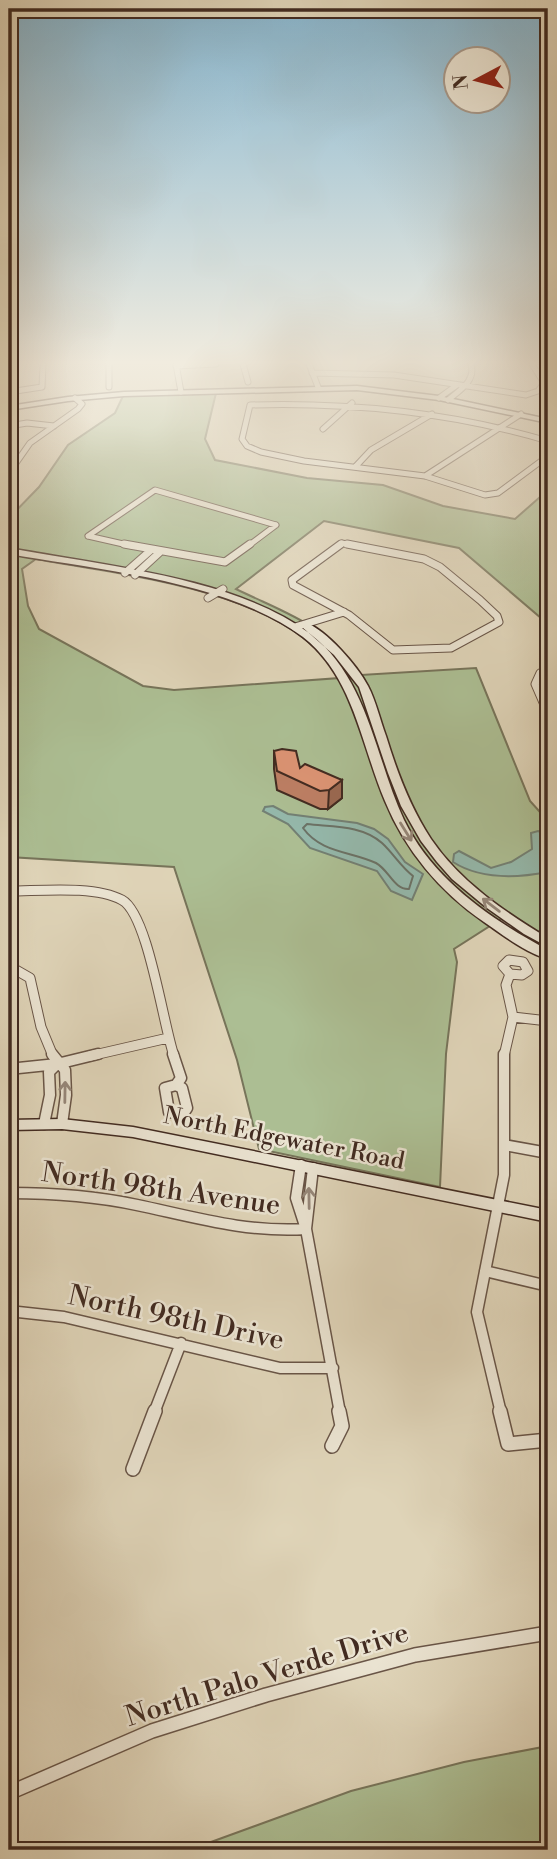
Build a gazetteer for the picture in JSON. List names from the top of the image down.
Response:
{
  "streets": {
    "street": [
      "North Edgewater Road",
      "North 98th Avenue",
      "North 98th Drive",
      "North Palo Verde Drive"
    ]
  },
  "north": "left"
}
